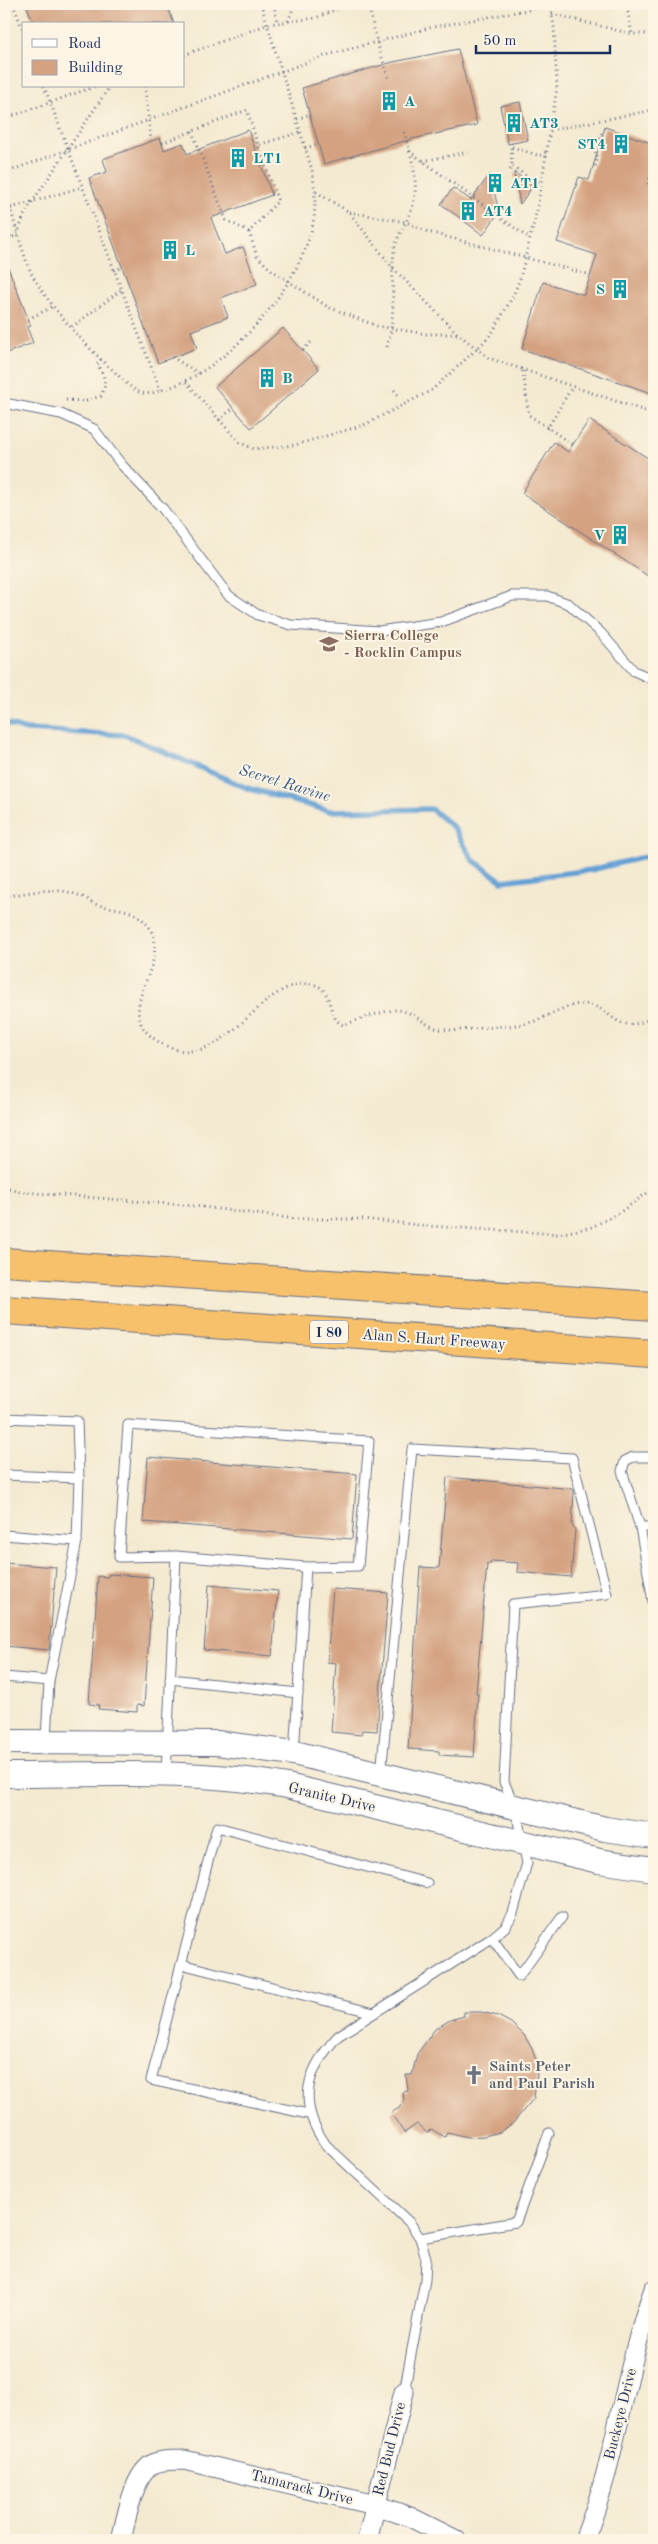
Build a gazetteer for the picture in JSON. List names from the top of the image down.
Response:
{
  "streets": {
    "highway": ["I 80", "Alan S. Hart Freeway"],
    "street": [
      "Granite Drive",
      "Buckeye Drive",
      "Red Bud Drive",
      "Tamarack Drive"
    ]
  },
  "crossings": [
    ["Red Bud Drive", "Tamarack Drive"]
  ],
  "water": ["Secret Ravine"],
  "places": {
    "building": [
      "A",
      "AT3",
      "ST4",
      "LT1",
      "AT1",
      "AT4",
      "L",
      "S",
      "B",
      "V"
    ],
    "school or university": ["Sierra College - Rocklin Campus"],
    "church": ["Saints Peter and Paul Parish"]
  },
  "legend": ["Road", "Building"],
  "scale_bar": "50 m"
}
